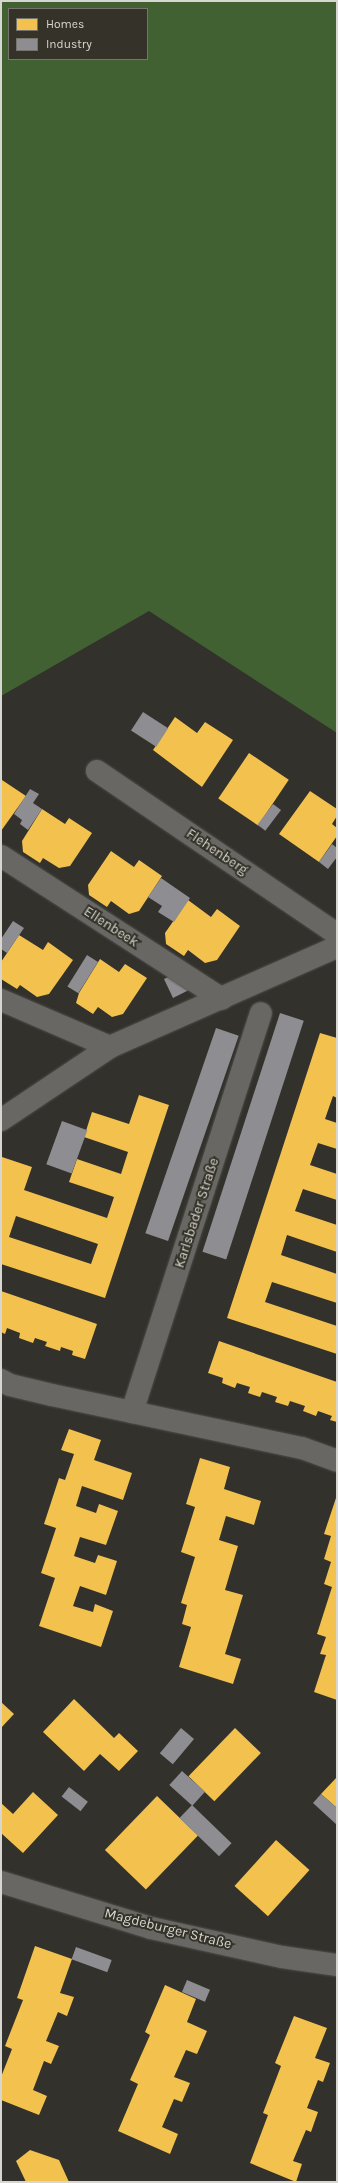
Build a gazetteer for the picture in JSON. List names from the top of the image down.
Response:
{
  "streets": {
    "street": [
      "Flehenberg",
      "Ellenbeek",
      "Karlsbader Straße",
      "Magdeburger Straße"
    ]
  },
  "legend": ["Homes", "Industry"]
}
